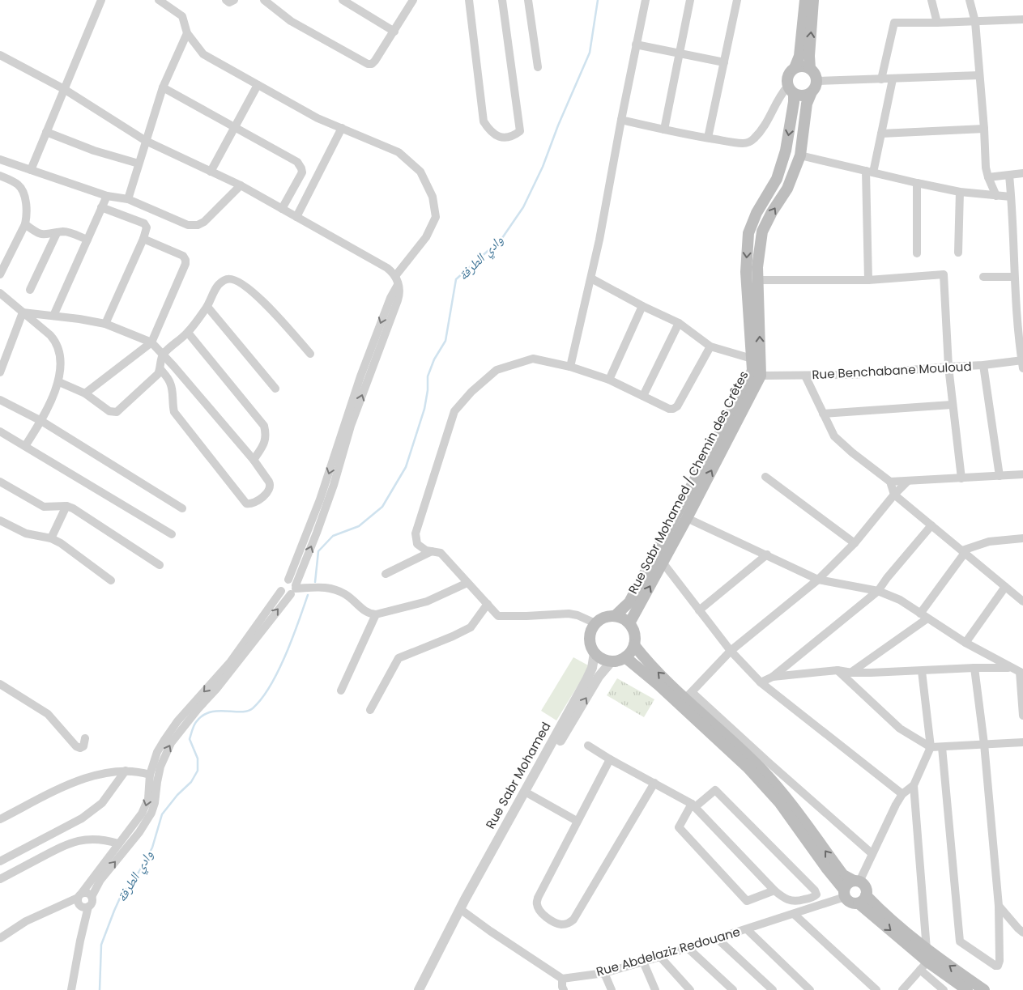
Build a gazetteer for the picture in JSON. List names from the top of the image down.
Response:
{
  "streets": {
    "main road": ["Rue Sabr Mohamed / Chemin des Crêtes"],
    "street": ["Rue Benchabane Mouloud", "Rue Sabr Mohamed", "Rue Abdelaziz Redouane"]
  },
  "crossings": [
    ["Rue Benchabane Mouloud", "Rue Sabr Mohamed / Chemin des Crêtes"],
    ["Rue Sabr Mohamed / Chemin des Crêtes", "Rue Sabr Mohamed"]
  ],
  "water": ["وادي الطرفة"]
}
